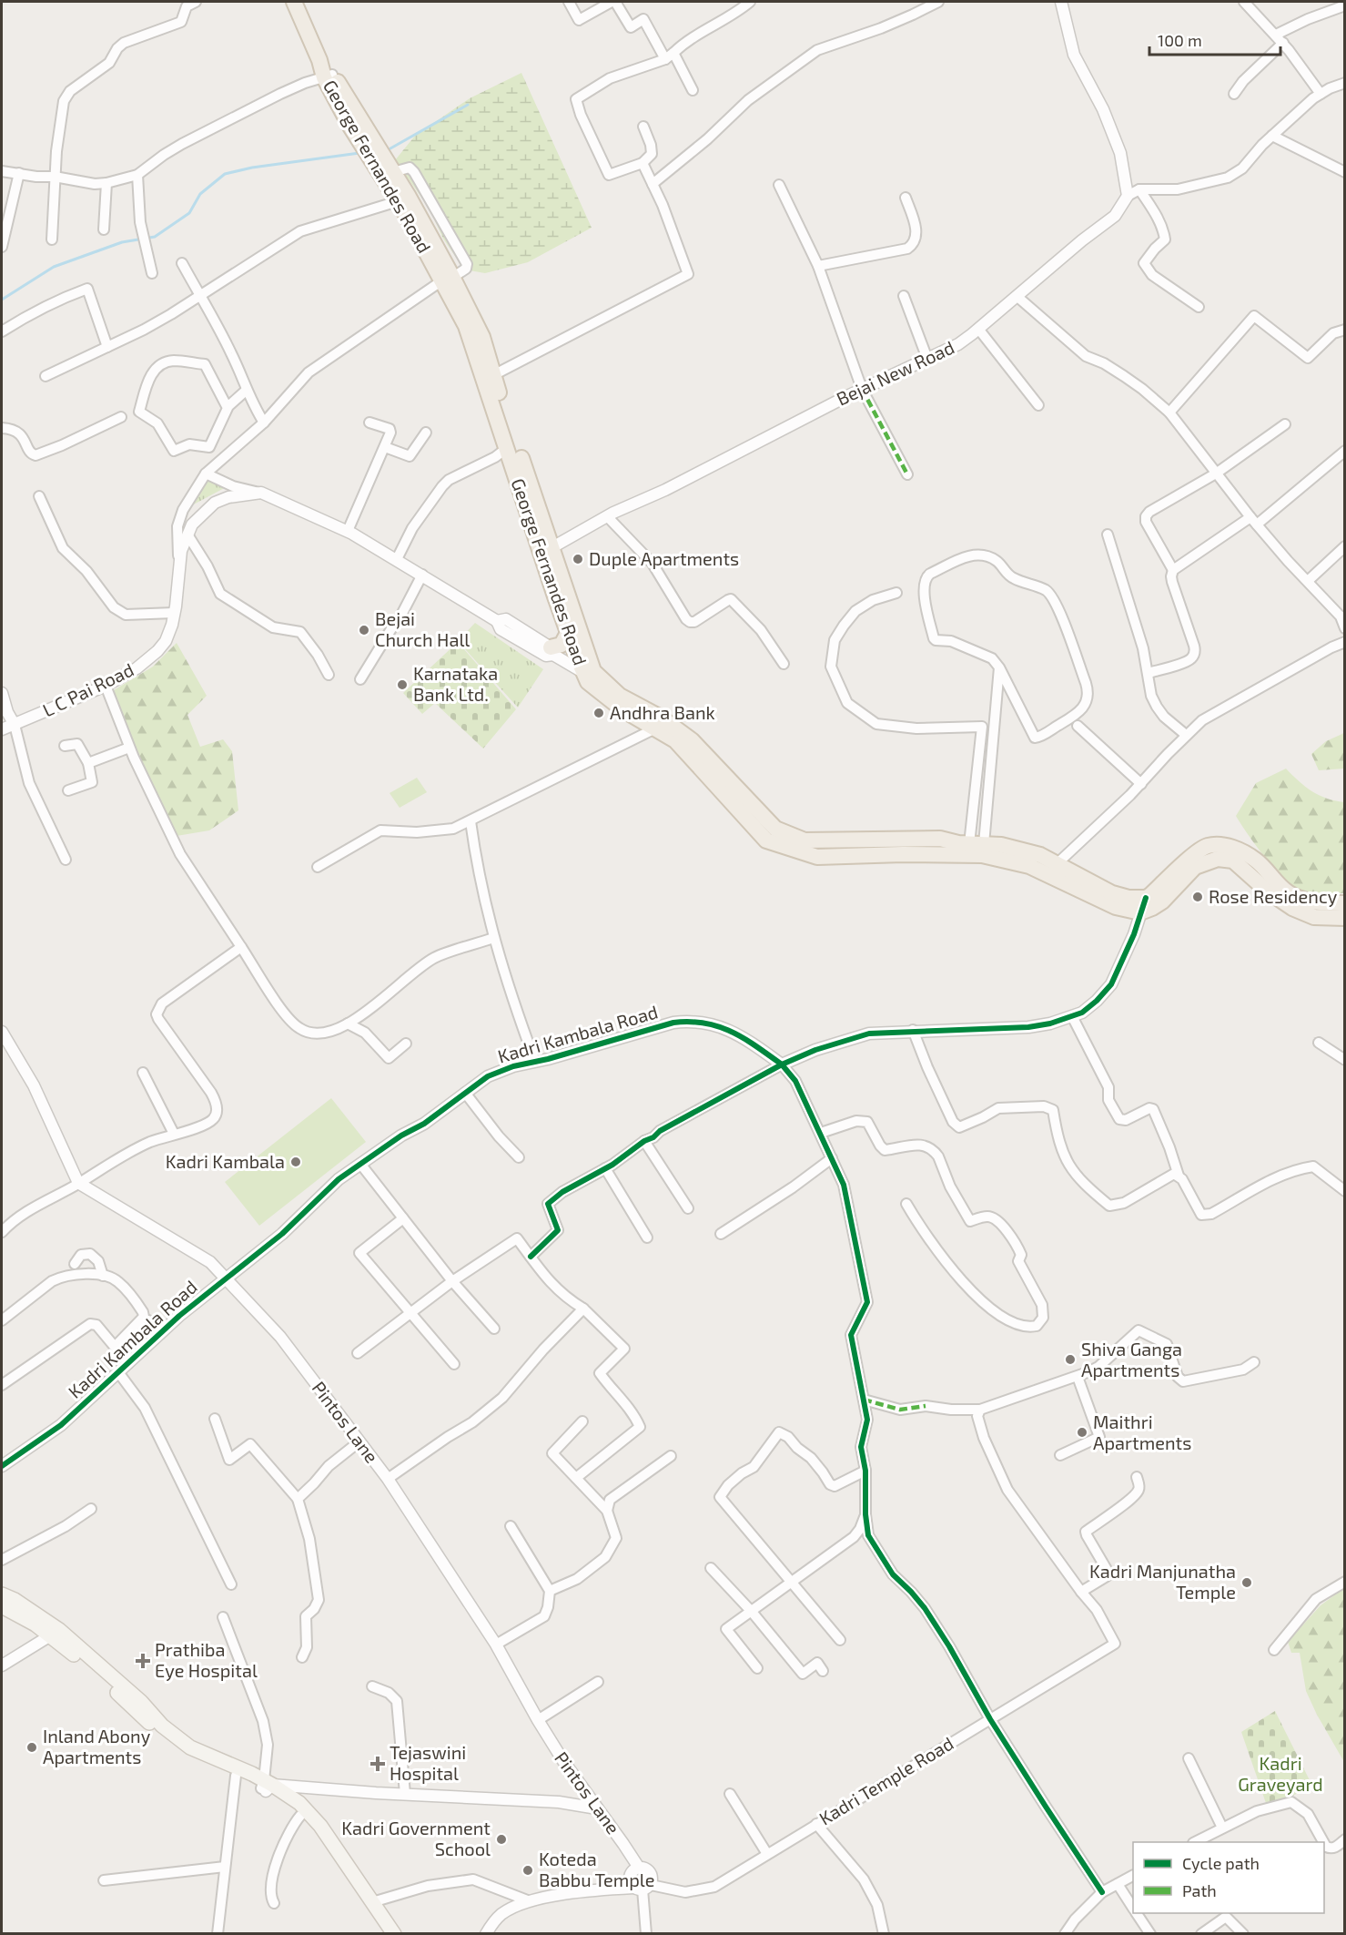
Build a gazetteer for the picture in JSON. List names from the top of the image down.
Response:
{
  "streets": {
    "main road": ["George Fernandes Road"],
    "street": [
      "Bejai New Road",
      "L C Pai Road",
      "Kadri Kambala Road",
      "Pintos Lane",
      "Kadri Temple Road"
    ]
  },
  "crossings": [
    ["George Fernandes Road", "Bejai New Road"],
    ["Kadri Kambala Road", "Pintos Lane"],
    ["Pintos Lane", "Kadri Temple Road"]
  ],
  "parks": ["Kadri Graveyard"],
  "places": {
    "other": [
      "Duple Apartments",
      "Bejai Church Hall",
      "Karnataka Bank Ltd.",
      "Andhra Bank",
      "Rose Residency",
      "Kadri Kambala",
      "Shiva Ganga Apartments",
      "Maithri Apartments",
      "Kadri Manjunatha Temple",
      "Inland Abony Apartments",
      "Kadri Government School",
      "Koteda Babbu Temple"
    ],
    "health": ["Prathiba Eye Hospital", "Tejaswini Hospital"]
  },
  "legend": ["Cycle path", "Path"],
  "scale_bar": "100 m"
}
